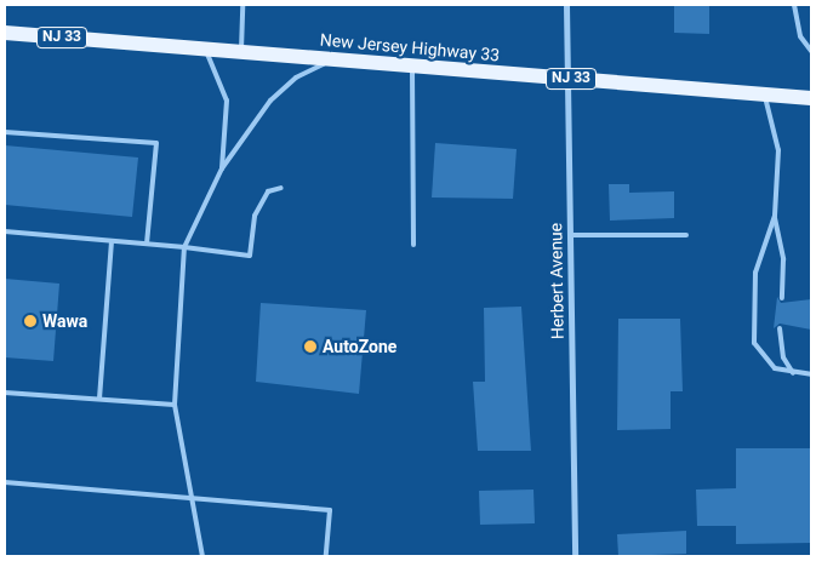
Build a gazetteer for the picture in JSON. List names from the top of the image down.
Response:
{
  "streets": {
    "main road": ["NJ 33", "New Jersey Highway 33"],
    "street": ["Herbert Avenue"]
  },
  "crossings": [
    ["New Jersey Highway 33", "Herbert Avenue"]
  ],
  "places": ["Wawa", "AutoZone"]
}
